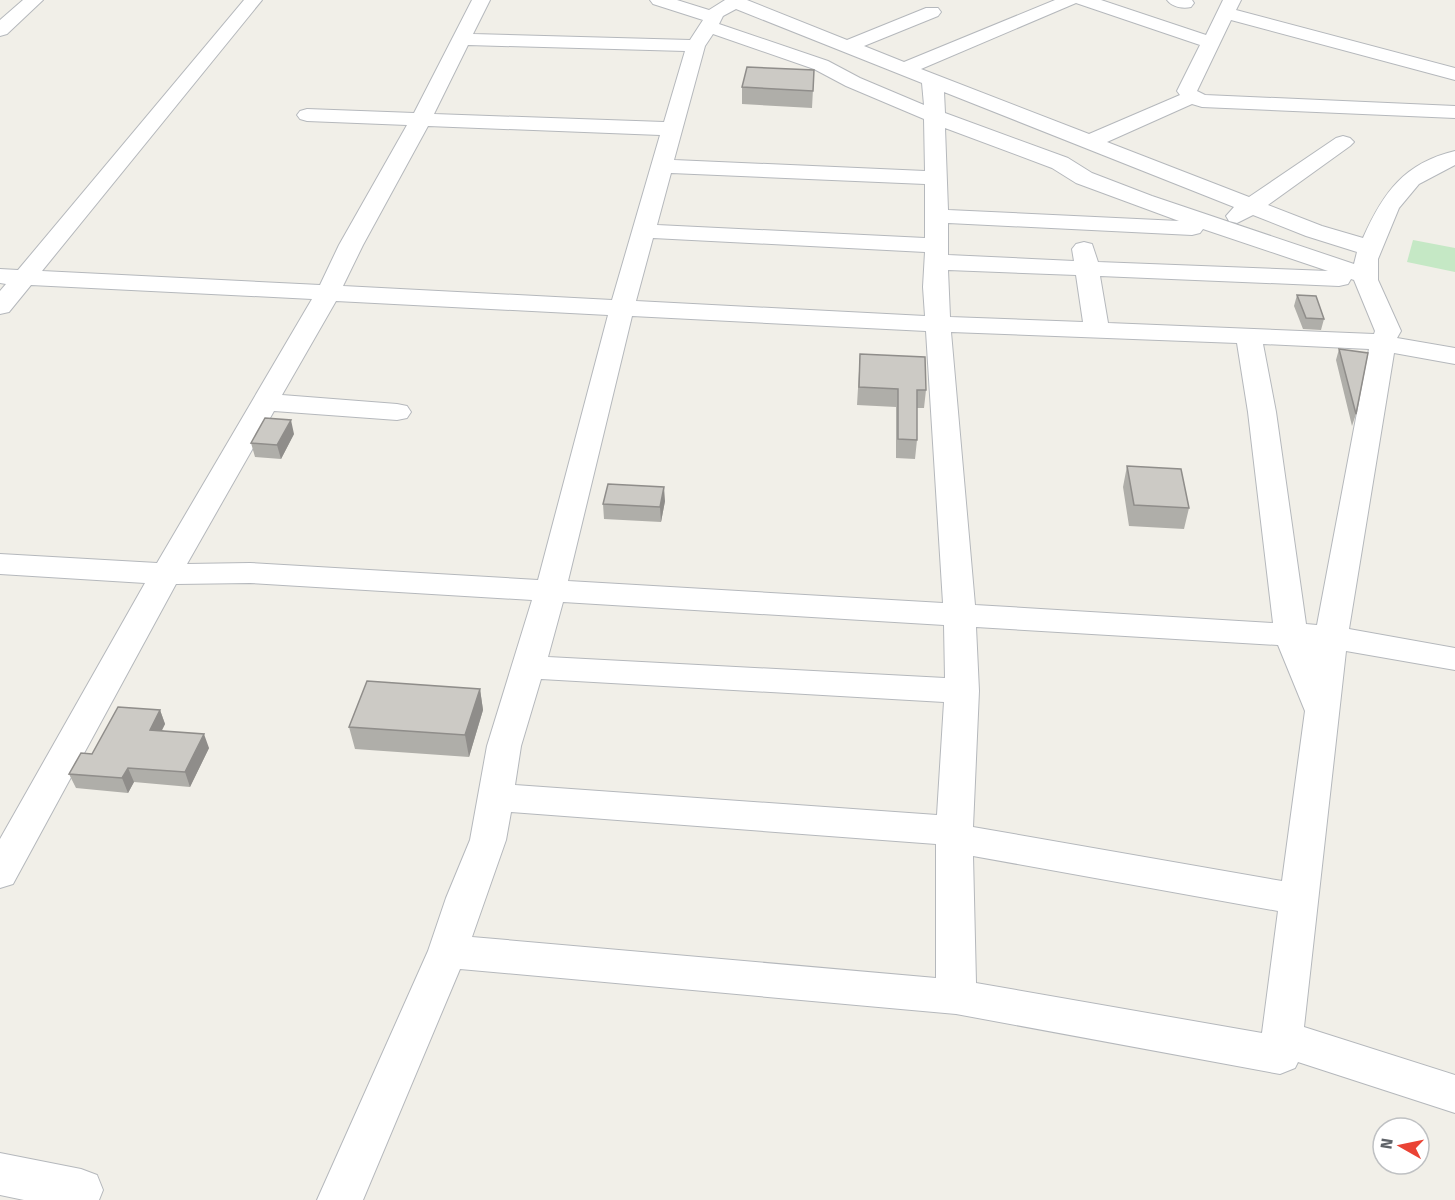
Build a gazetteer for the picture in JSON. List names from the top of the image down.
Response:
{
  "north": "left"
}
